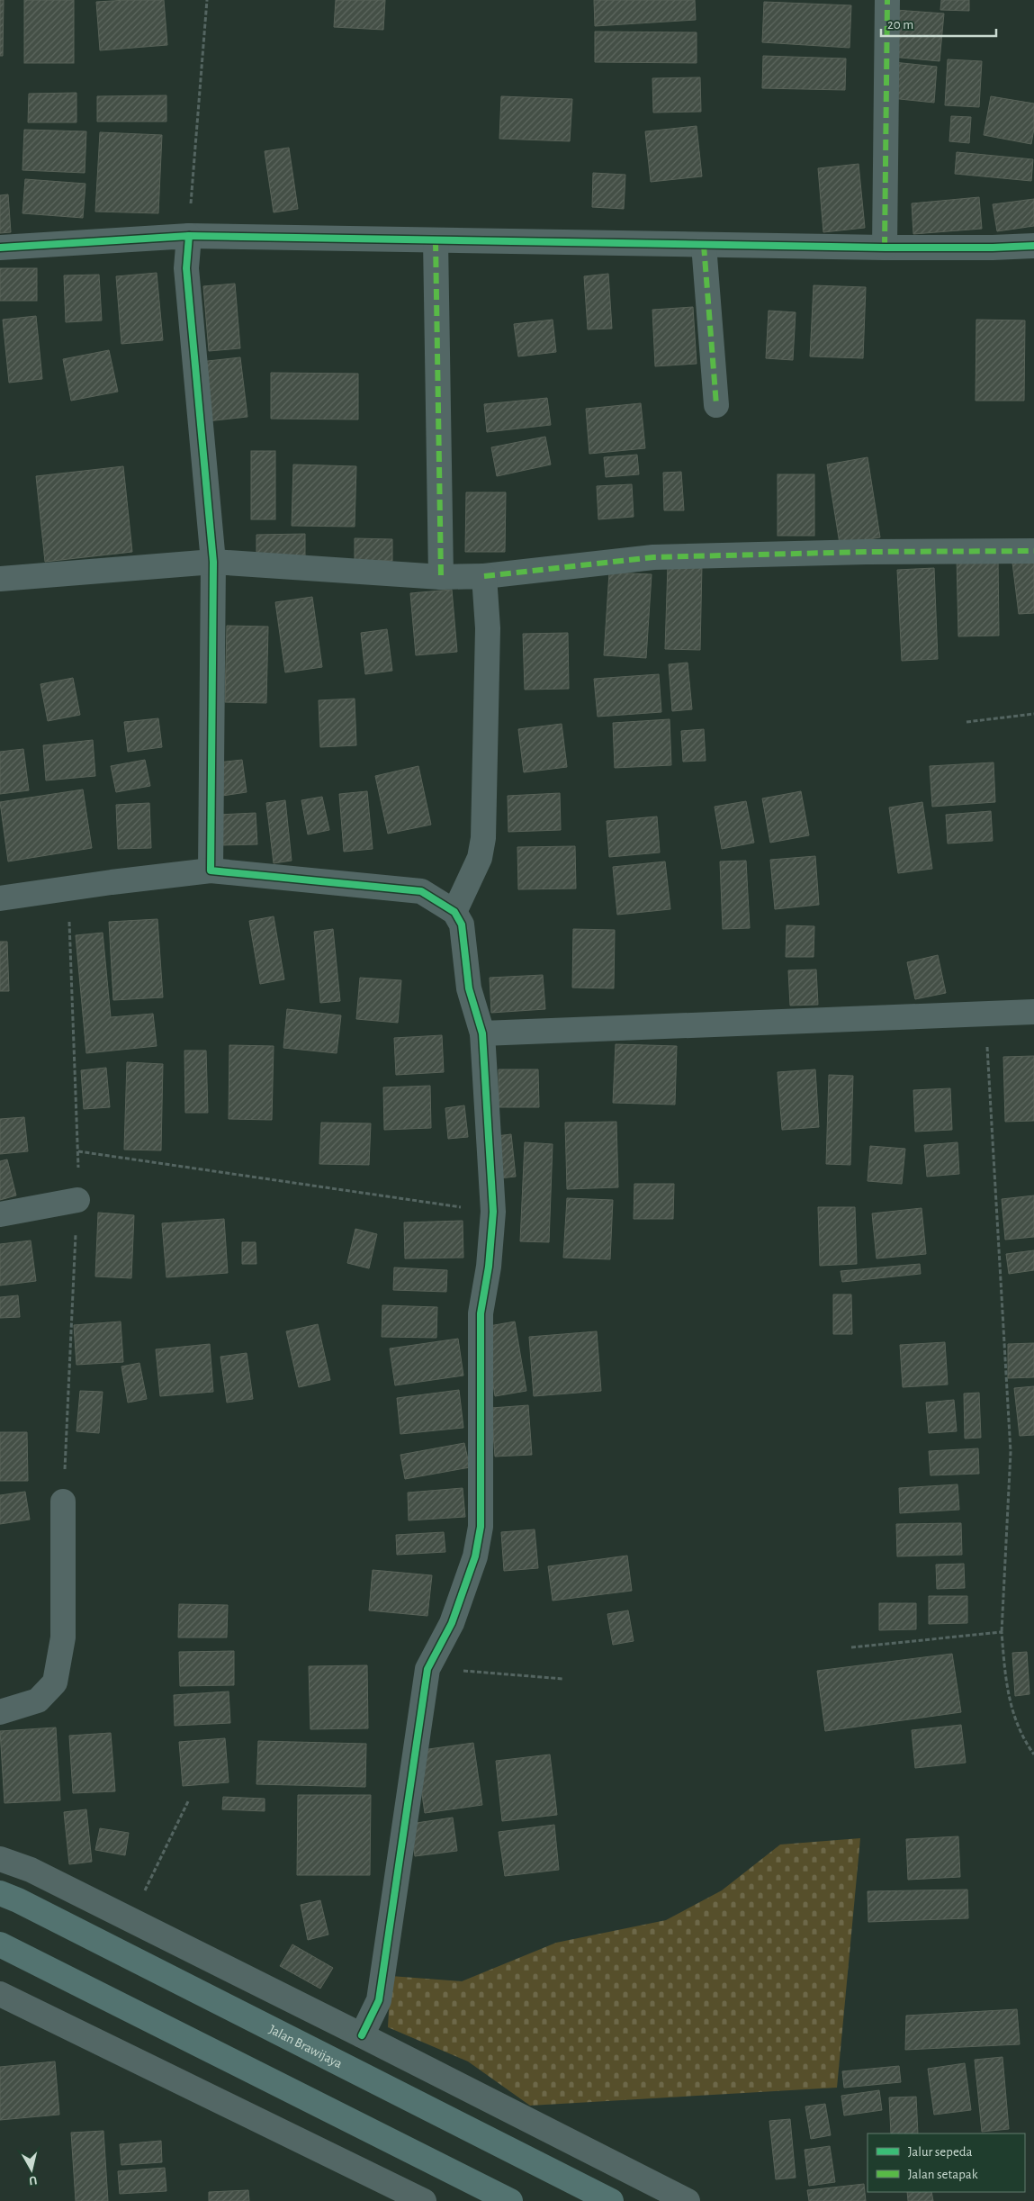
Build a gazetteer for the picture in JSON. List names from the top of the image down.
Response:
{
  "streets": {
    "highway": ["Jalan Brawijaya"]
  },
  "legend": ["Jalur sepeda", "Jalan setapak"],
  "scale_bar": "20 m",
  "north": "bottom"
}
